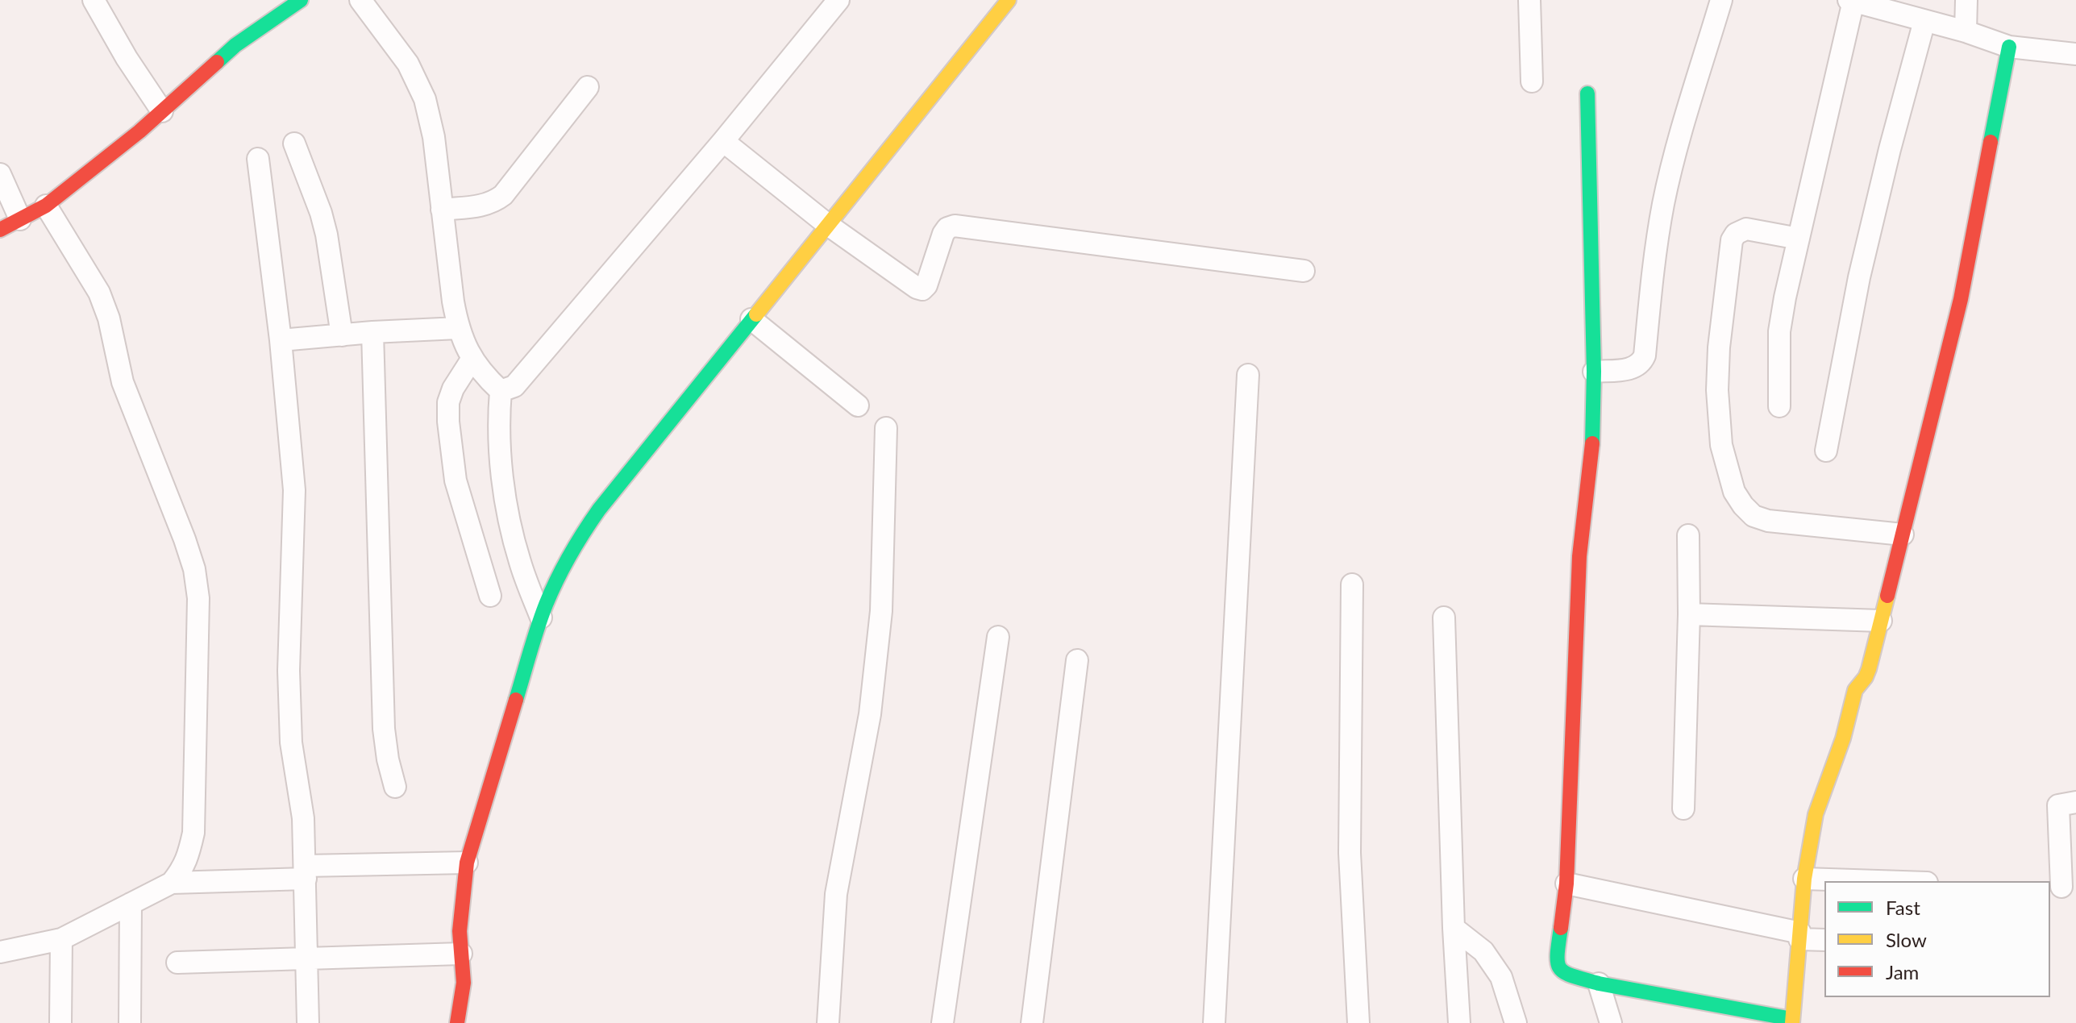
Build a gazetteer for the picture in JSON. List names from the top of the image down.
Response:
{
  "legend": ["Fast", "Slow", "Jam"]
}
